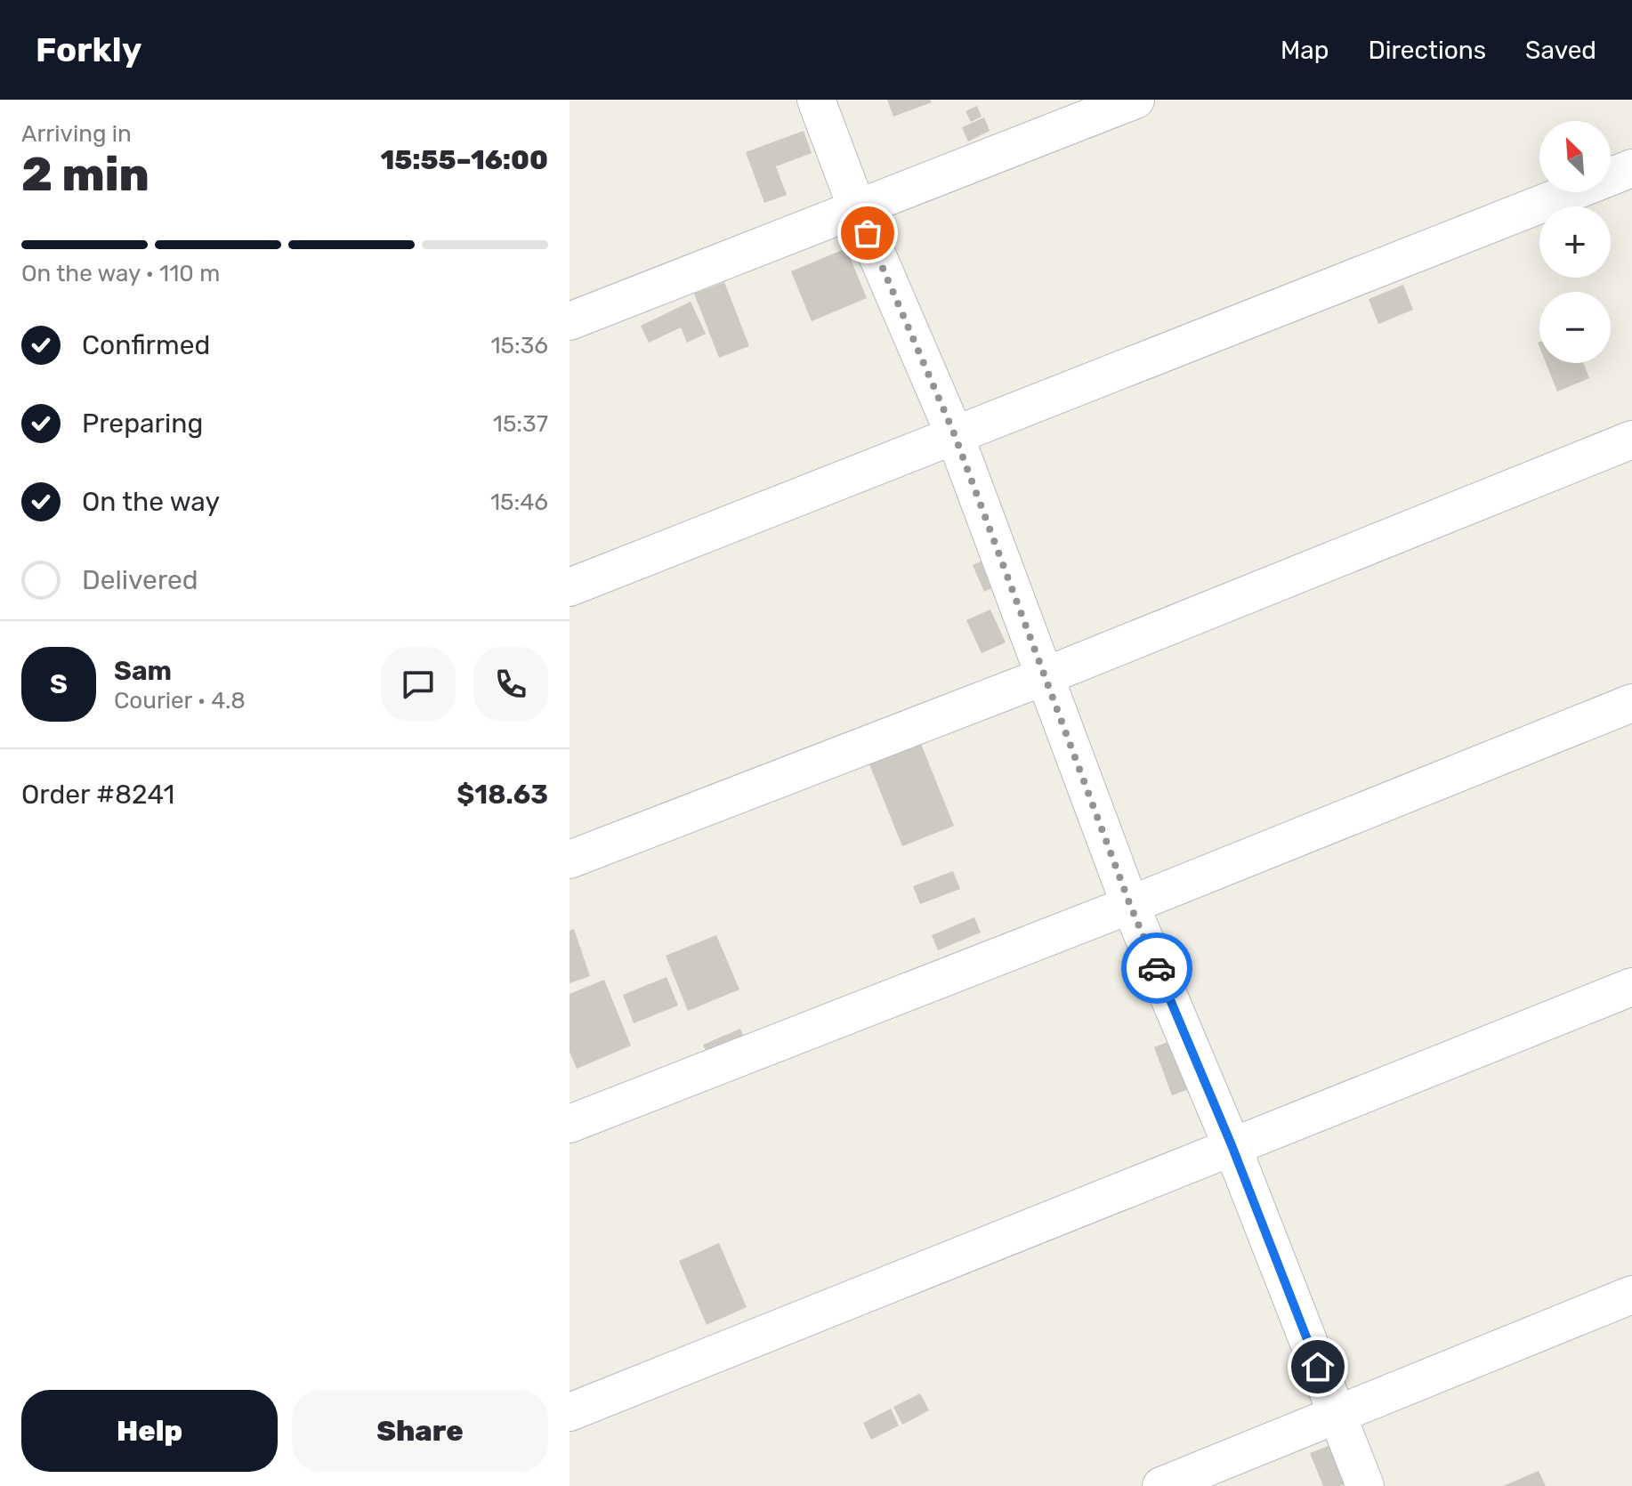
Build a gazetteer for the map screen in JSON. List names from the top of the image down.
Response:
{
  "north": "top left",
  "page": {
    "header": "Forkly",
    "nav": ["Map", "Directions", "Saved"],
    "heading": ["2 min", "Arriving in", "15:55–16:00"],
    "panel": [
      "Sam",
      "Courier · 4.8",
      "Order #8241",
      "$18.63"
    ],
    "map_buttons": ["+", "−"],
    "bar": "On the way · 110 m",
    "list": [
      ["Confirmed", "15:36"],
      ["Preparing", "15:37"],
      ["On the way", "15:46"],
      "Delivered"
    ],
    "round": "S",
    "buttons": ["Help", "Share"]
  }
}
